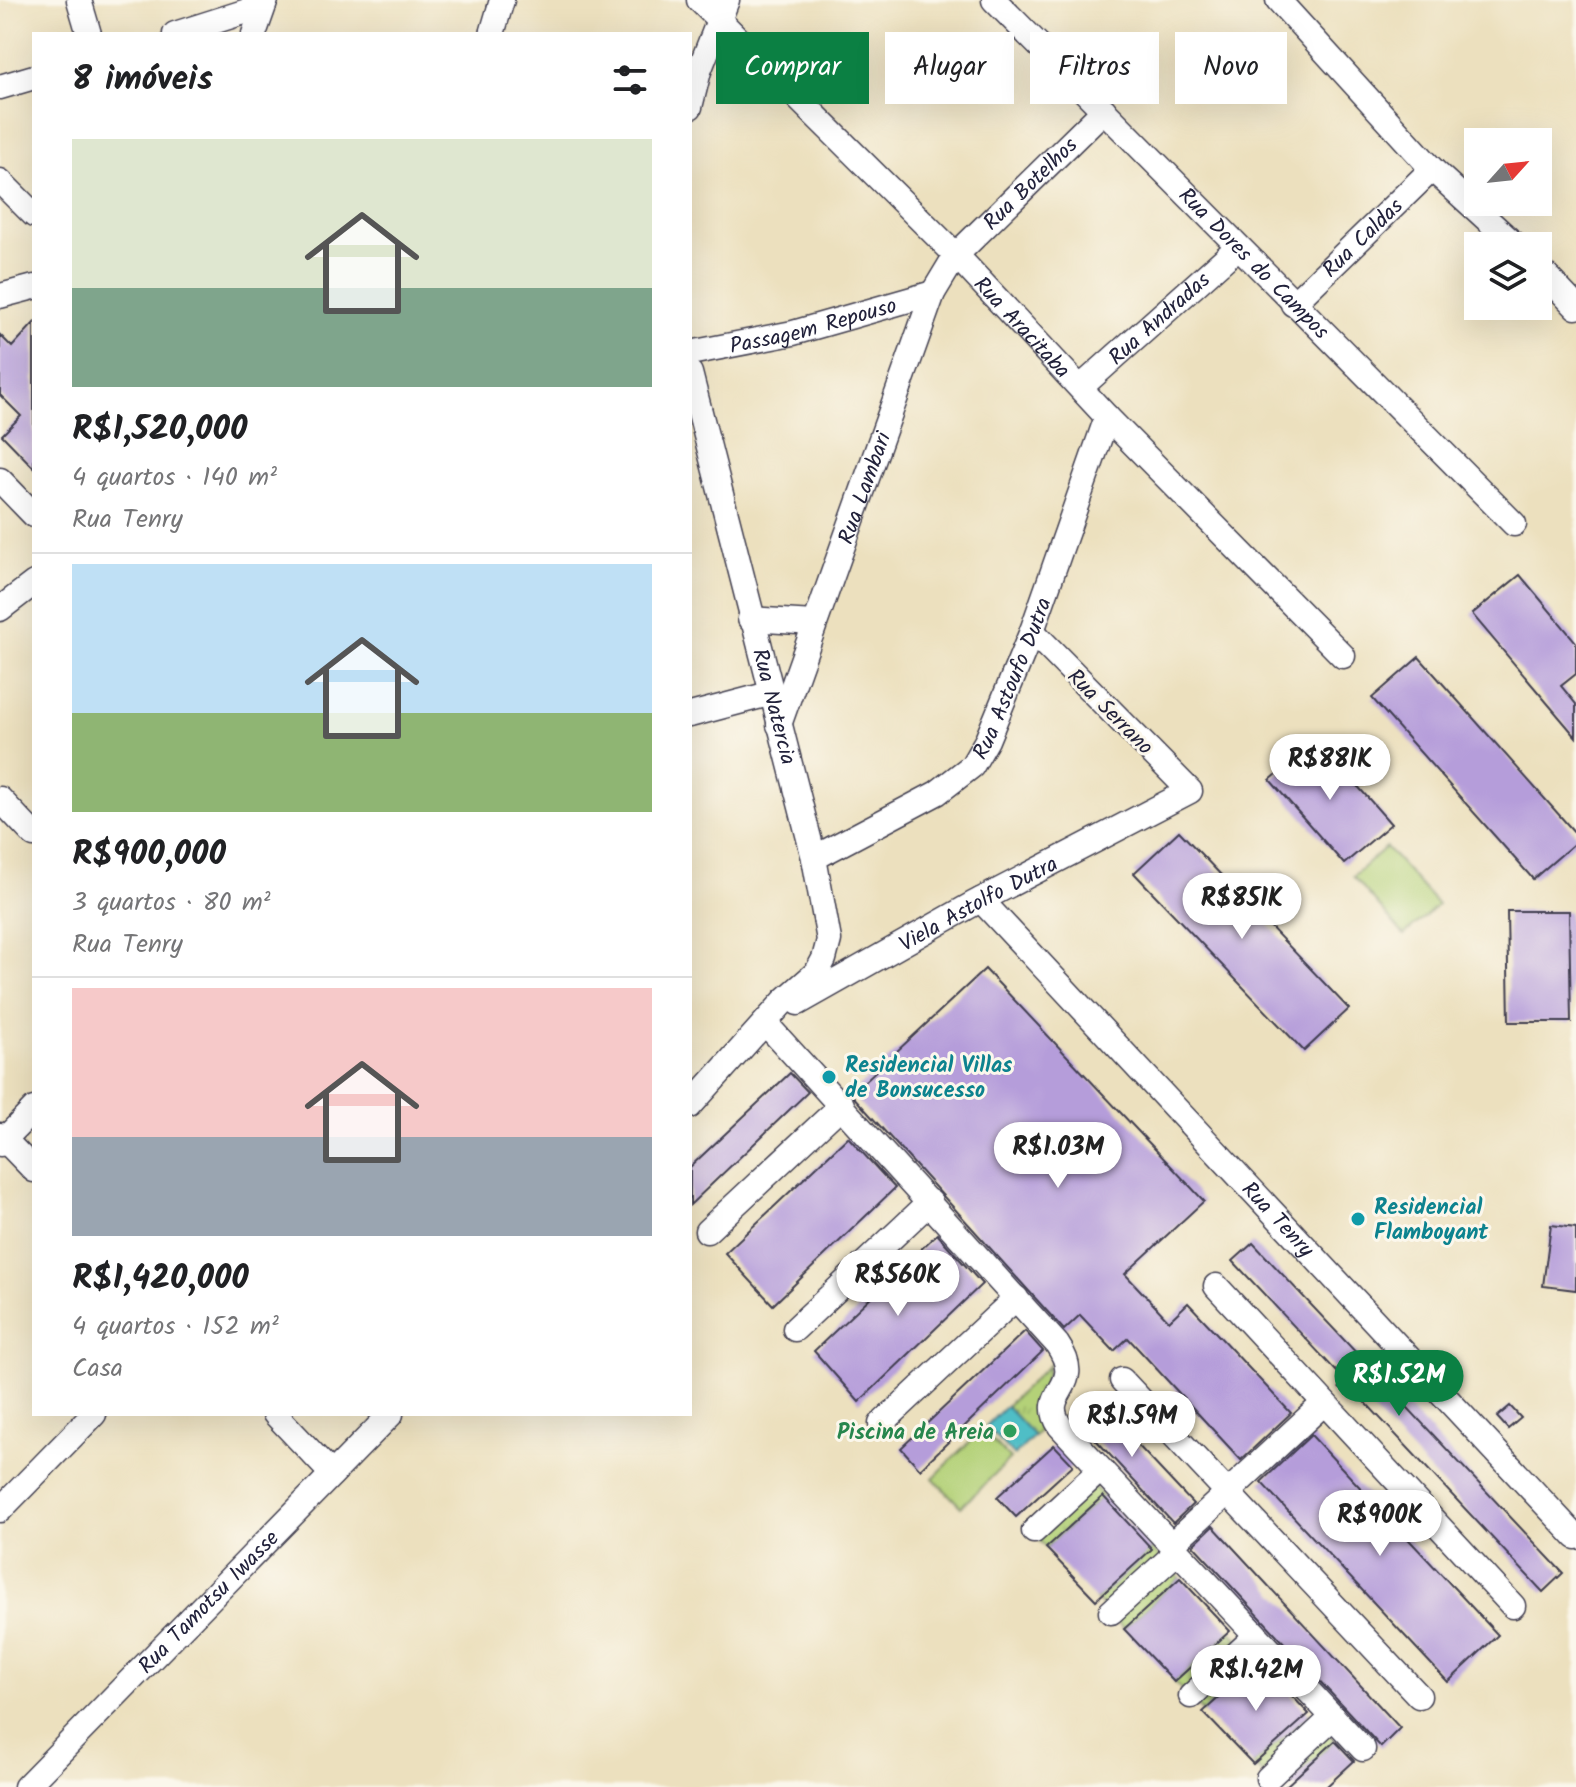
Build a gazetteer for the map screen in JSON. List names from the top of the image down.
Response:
{
  "streets": {
    "street": [
      "Rua Botelhos",
      "Rua Caldas",
      "Rua Dores do Campos",
      "Rua Andradas",
      "Passagem Repouso",
      "Rua Aracitaba",
      "Rua Lambari",
      "Rua Astoufo Dutra",
      "Rua Natercia",
      "Rua Serrano",
      "Viela Astolfo Dutra",
      "Rua Tenry",
      "Rua Tamotsu Iwasse"
    ]
  },
  "crossings": [
    ["Rua Botelhos", "Rua Dores do Campos"],
    ["Rua Botelhos", "Rua Aracitaba"],
    ["Rua Botelhos", "Rua Lambari"],
    ["Rua Caldas", "Rua Dores do Campos"],
    ["Rua Dores do Campos", "Rua Andradas"],
    ["Rua Andradas", "Rua Aracitaba"],
    ["Passagem Repouso", "Rua Lambari"],
    ["Rua Aracitaba", "Rua Lambari"],
    ["Rua Aracitaba", "Rua Astoufo Dutra"],
    ["Rua Lambari", "Rua Natercia"],
    ["Rua Astoufo Dutra", "Rua Natercia"],
    ["Rua Astoufo Dutra", "Rua Serrano"],
    ["Rua Natercia", "Viela Astolfo Dutra"],
    ["Rua Serrano", "Viela Astolfo Dutra"],
    ["Viela Astolfo Dutra", "Rua Tenry"]
  ],
  "places": ["Residencial Villas de Bonsucesso", "Residencial Flamboyant", "Piscina de Areia"],
  "north": "top right",
  "page": {
    "chip": [
      "Comprar",
      "Alugar",
      "Filtros",
      "Novo"
    ],
    "heading": "8 imóveis",
    "list": [
      {
        "name": "R$1,520,000",
        "note": "4 quartos · 140 m² · Rua Tenry"
      },
      {
        "name": "R$900,000",
        "note": "3 quartos · 80 m² · Rua Tenry"
      },
      {
        "name": "R$1,420,000",
        "note": "4 quartos · 152 m² · Casa"
      }
    ],
    "price": [
      "R$881K",
      "R$851K",
      "R$1.03M",
      "R$560K",
      "R$1.52M",
      "R$1.59M",
      "R$900K",
      "R$1.42M"
    ]
  }
}
